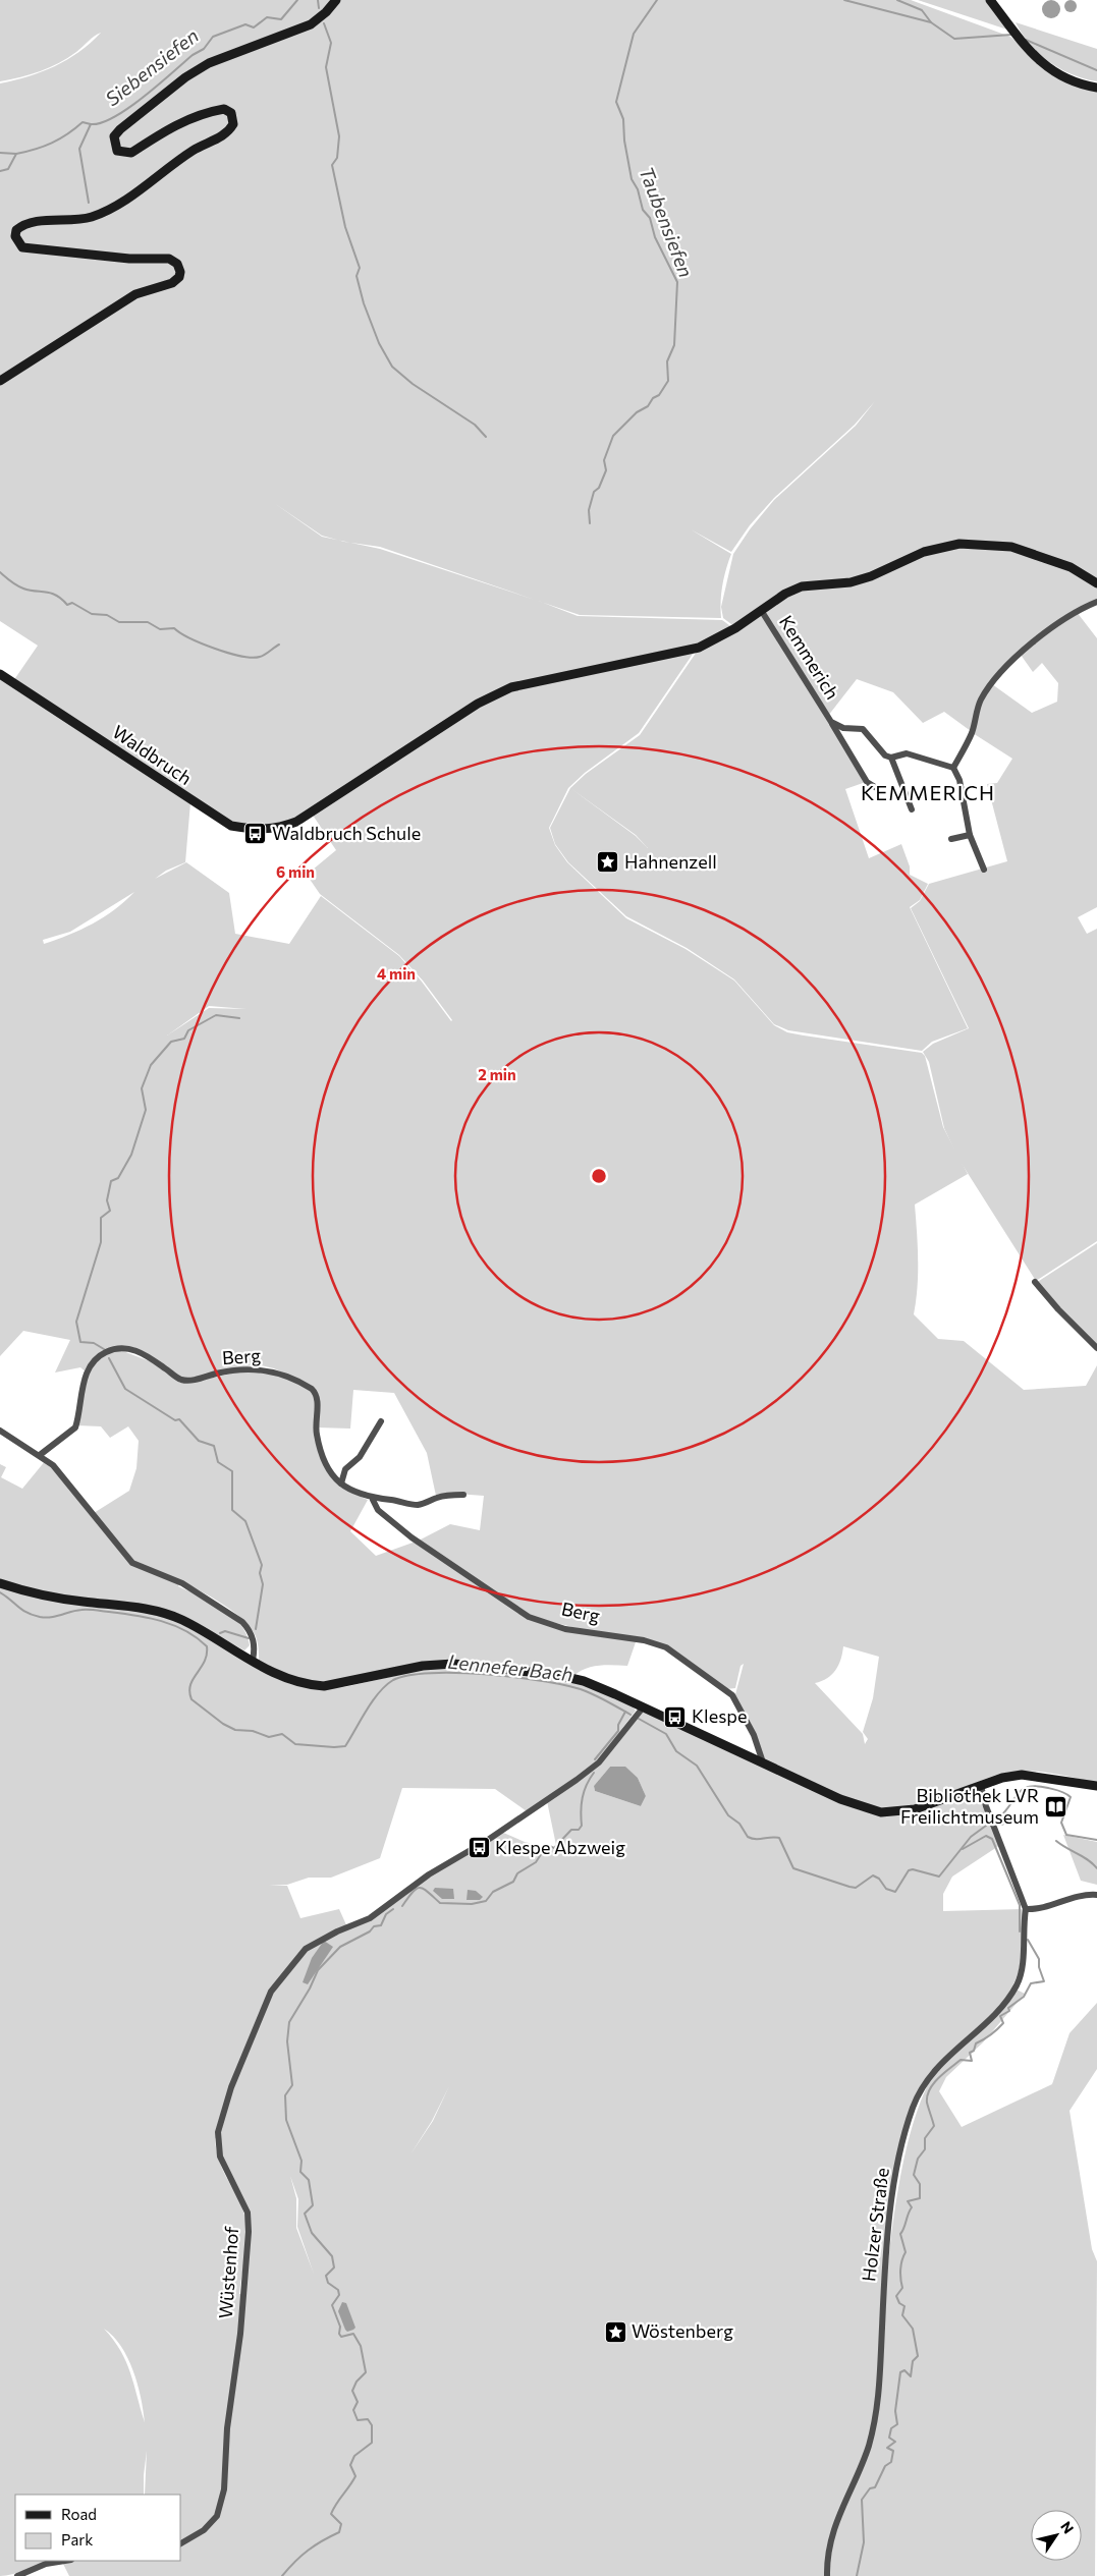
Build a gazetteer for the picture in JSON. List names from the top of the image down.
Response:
{
  "streets": {
    "street": [
      "Kemmerich",
      "Waldbruch",
      "Berg",
      "Holzer Straße",
      "Wüstenhof"
    ]
  },
  "crossings": [
    ["Kemmerich", "Waldbruch"]
  ],
  "districts": ["KEMMERICH"],
  "water": ["Siebensiefen", "Taubensiefen", "Lennefer Bach"],
  "places": {
    "bus stop": ["Waldbruch Schule", "Klespe", "Klespe Abzweig"],
    "place": ["Hahnenzell", "Wöstenberg"],
    "library": ["Bibliothek LVR Freilichtmuseum"]
  },
  "legend": ["Road", "Park"],
  "north": "top right",
  "rings": ["6 min", "4 min", "2 min"]
}
